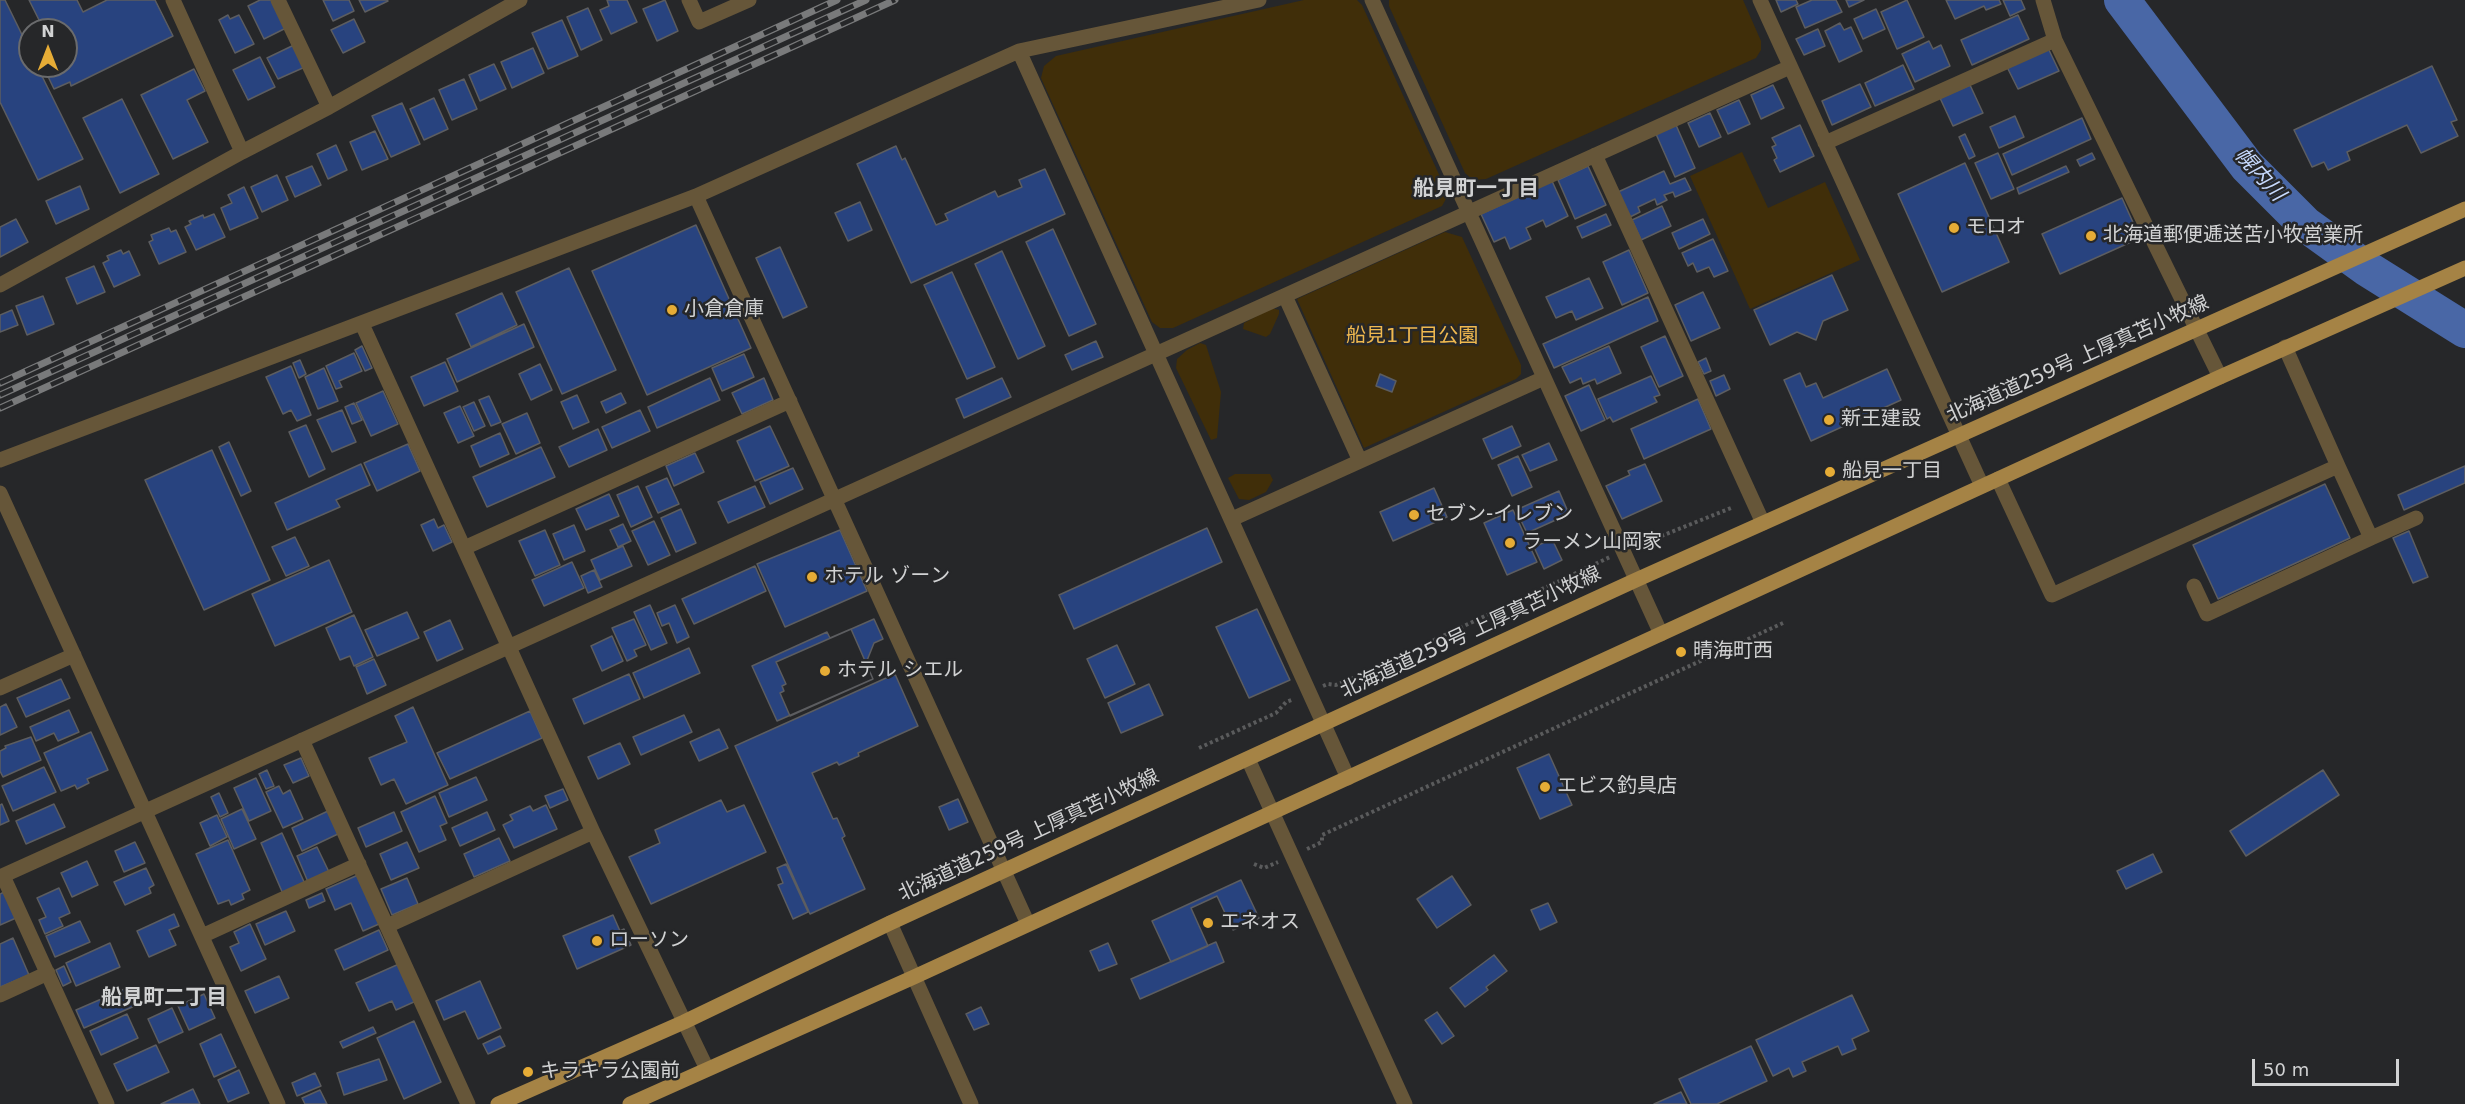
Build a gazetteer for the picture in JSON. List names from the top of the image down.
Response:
{
  "streets": {
    "main road": ["北海道道259号 上厚真苫小牧線"]
  },
  "districts": ["船見町一丁目", "船見町二丁目"],
  "water": ["幌内川"],
  "parks": ["船見1丁目公園"],
  "places": [
    "モロオ",
    "北海道郵便逓送苫小牧営業所",
    "小倉倉庫",
    "新王建設",
    "船見一丁目",
    "セブン-イレブン",
    "ラーメン山岡家",
    "ホテル ゾーン",
    "晴海町西",
    "ホテル シエル",
    "エビス釣具店",
    "エネオス",
    "ローソン",
    "キラキラ公園前"
  ],
  "scale_bar": "50 m",
  "north": "top"
}
